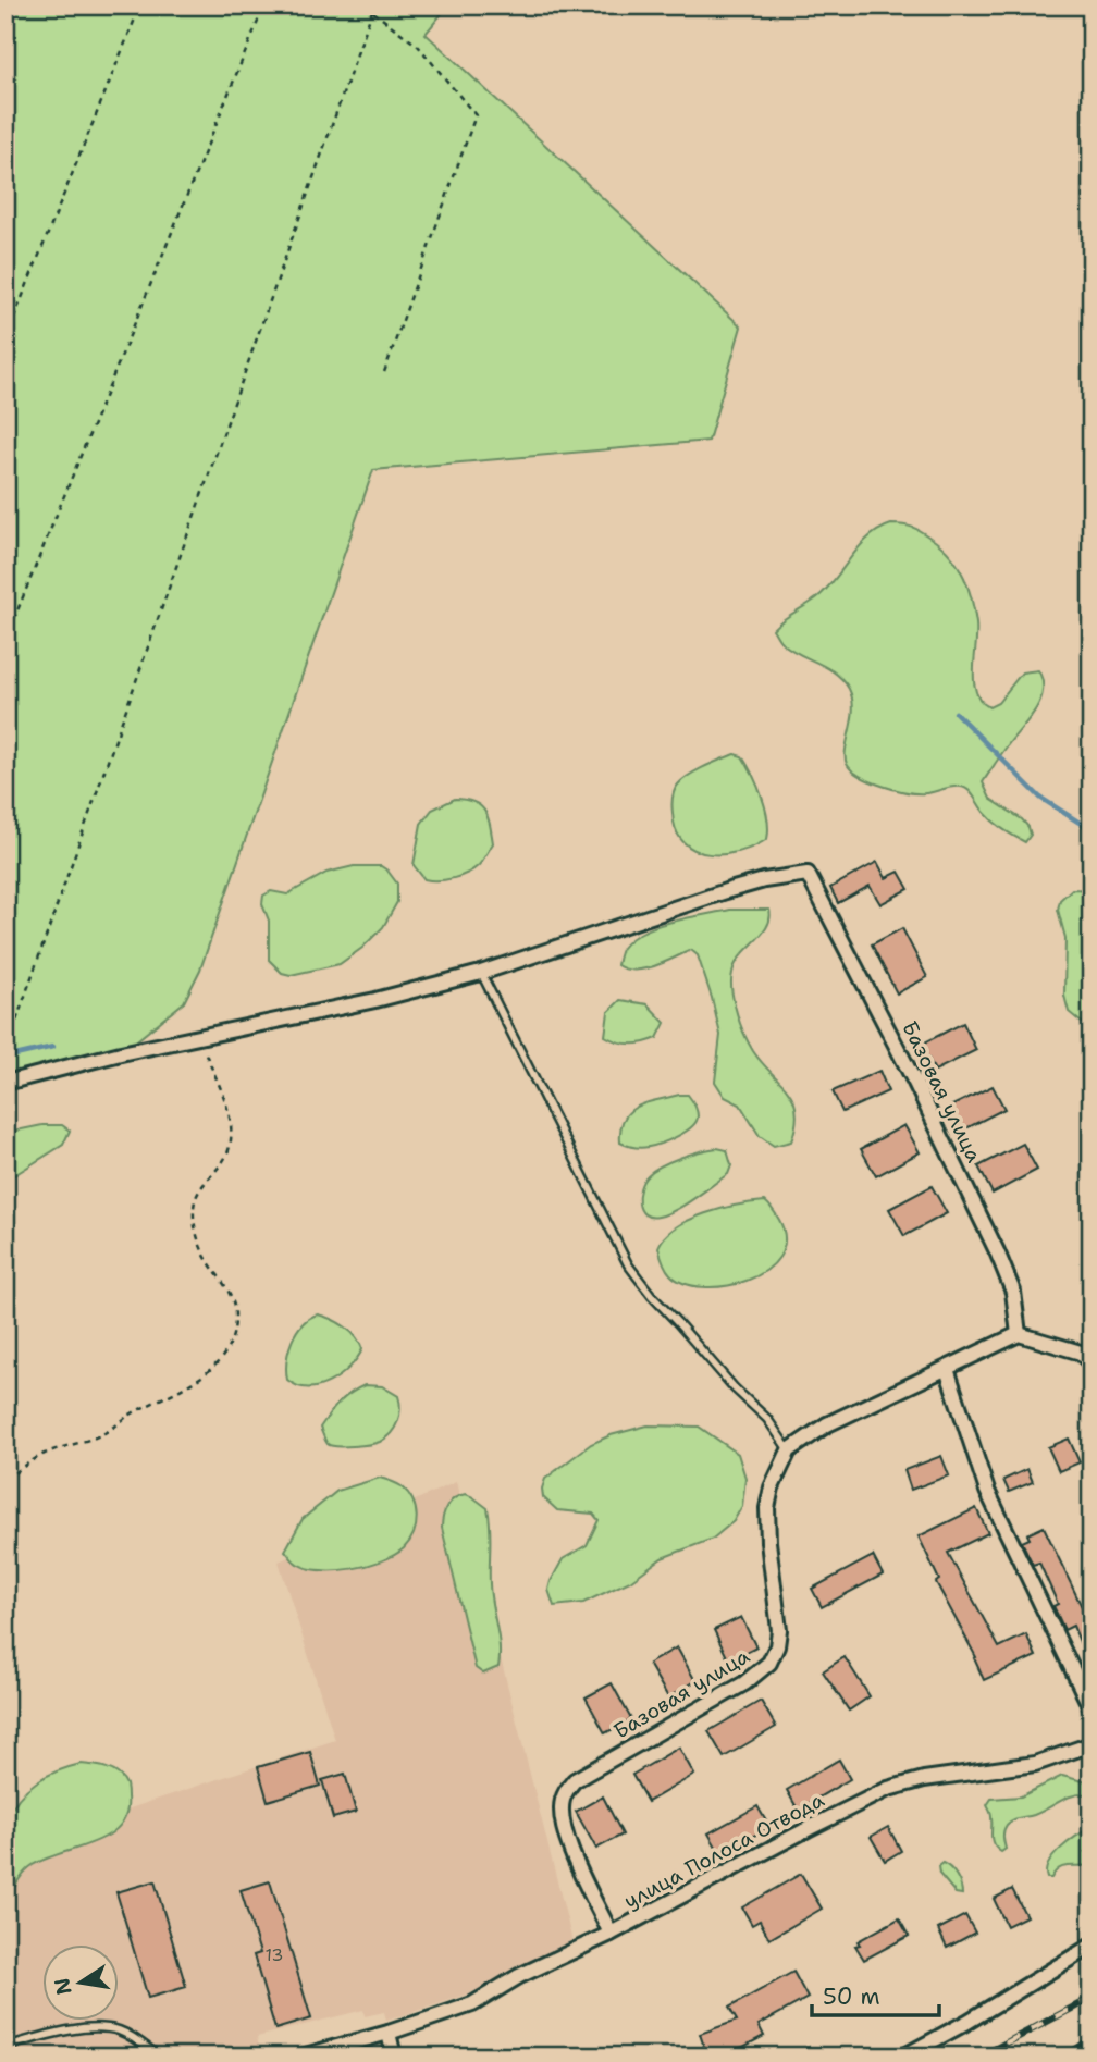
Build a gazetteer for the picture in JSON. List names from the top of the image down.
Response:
{
  "streets": {
    "street": ["Базовая улица", "улица Полоса Отвода"]
  },
  "crossings": [
    ["Базовая улица", "улица Полоса Отвода"]
  ],
  "house_numbers": ["13"],
  "scale_bar": "50 m",
  "north": "left"
}
